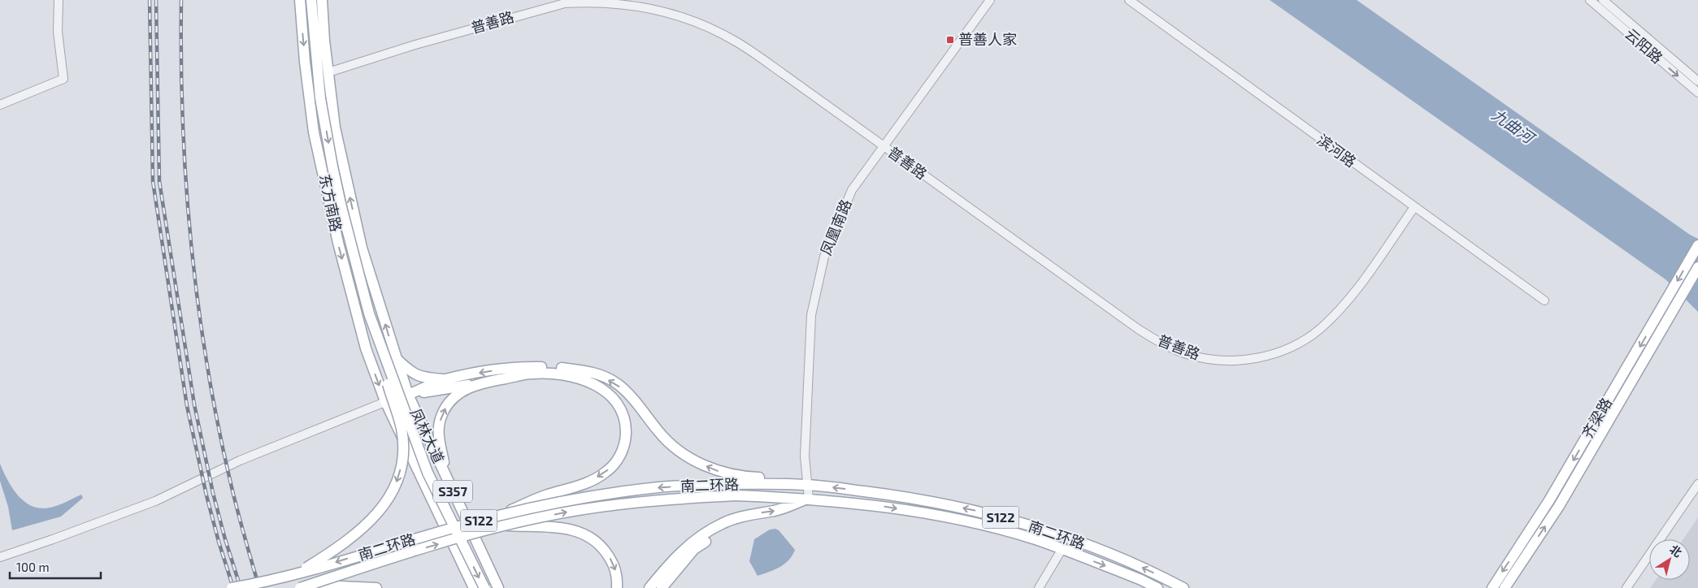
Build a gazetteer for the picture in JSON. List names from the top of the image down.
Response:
{
  "streets": {
    "main road": [
      "东方南路",
      "齐梁路",
      "凤林大道",
      "南二环路",
      "S357",
      "S122"
    ],
    "street": [
      "普善路",
      "云阳路",
      "滨河路",
      "凤凰南路"
    ]
  },
  "crossings": [
    ["普善路", "滨河路"],
    ["普善路", "东方南路"],
    ["普善路", "凤凰南路"],
    ["东方南路", "凤林大道"],
    ["凤凰南路", "南二环路"]
  ],
  "water": ["九曲河"],
  "places": {
    "transit": ["普善人家"]
  },
  "scale_bar": "100 m",
  "north": "top right"
}
